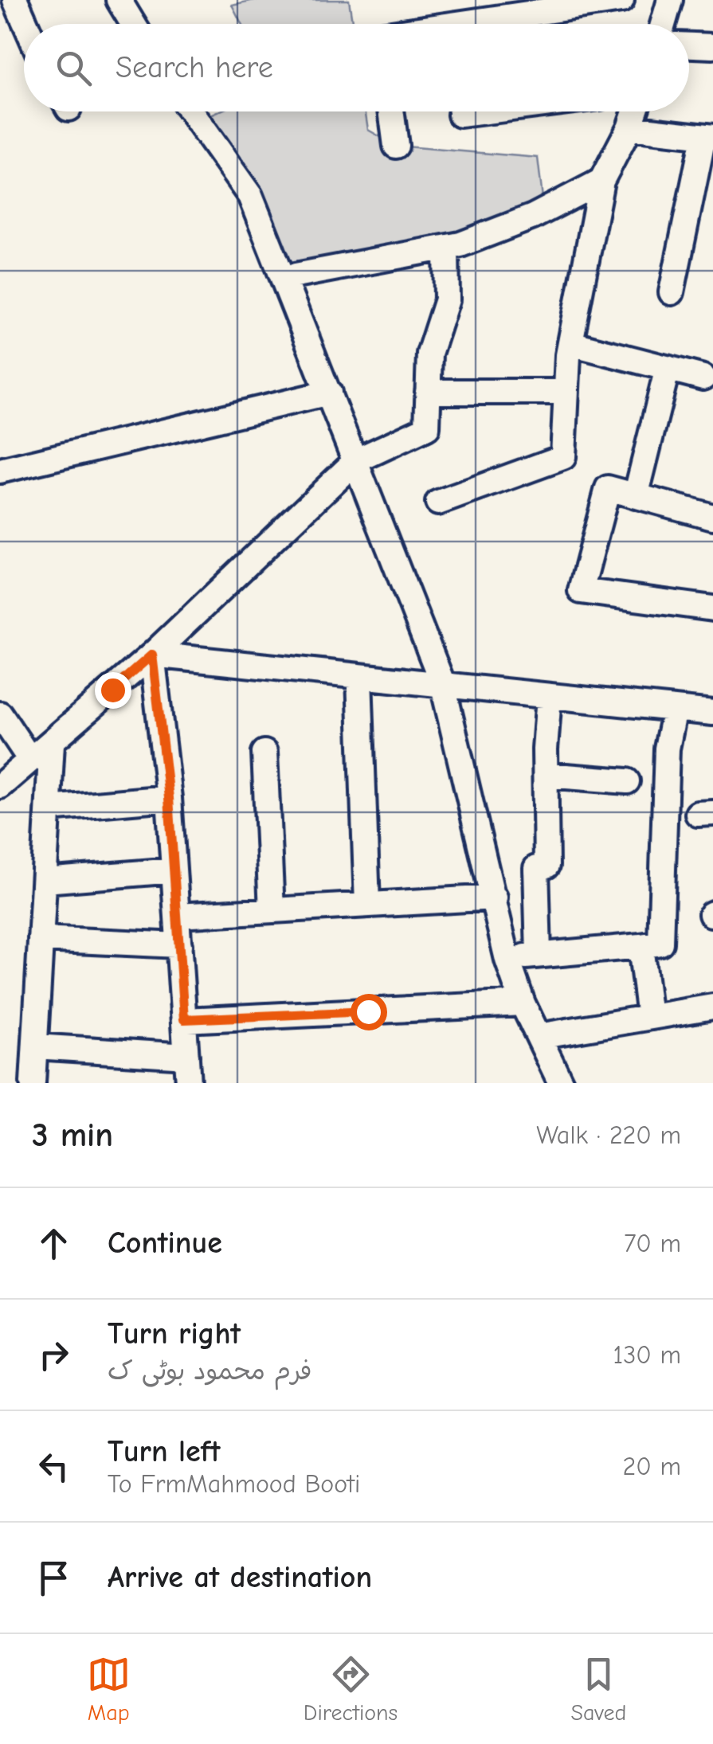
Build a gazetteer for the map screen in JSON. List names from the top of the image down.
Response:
{
  "page": {
    "search": "Search here",
    "heading": ["3 min", "Walk · 220 m"],
    "list": [
      ["Continue", "70 m"],
      ["Turn right", "فرم محمود بوٹی ک", "130 m"],
      ["Turn left", "To FrmMahmood Booti", "20 m"],
      "Arrive at destination"
    ],
    "nav": ["Map", "Directions", "Saved"]
  }
}
